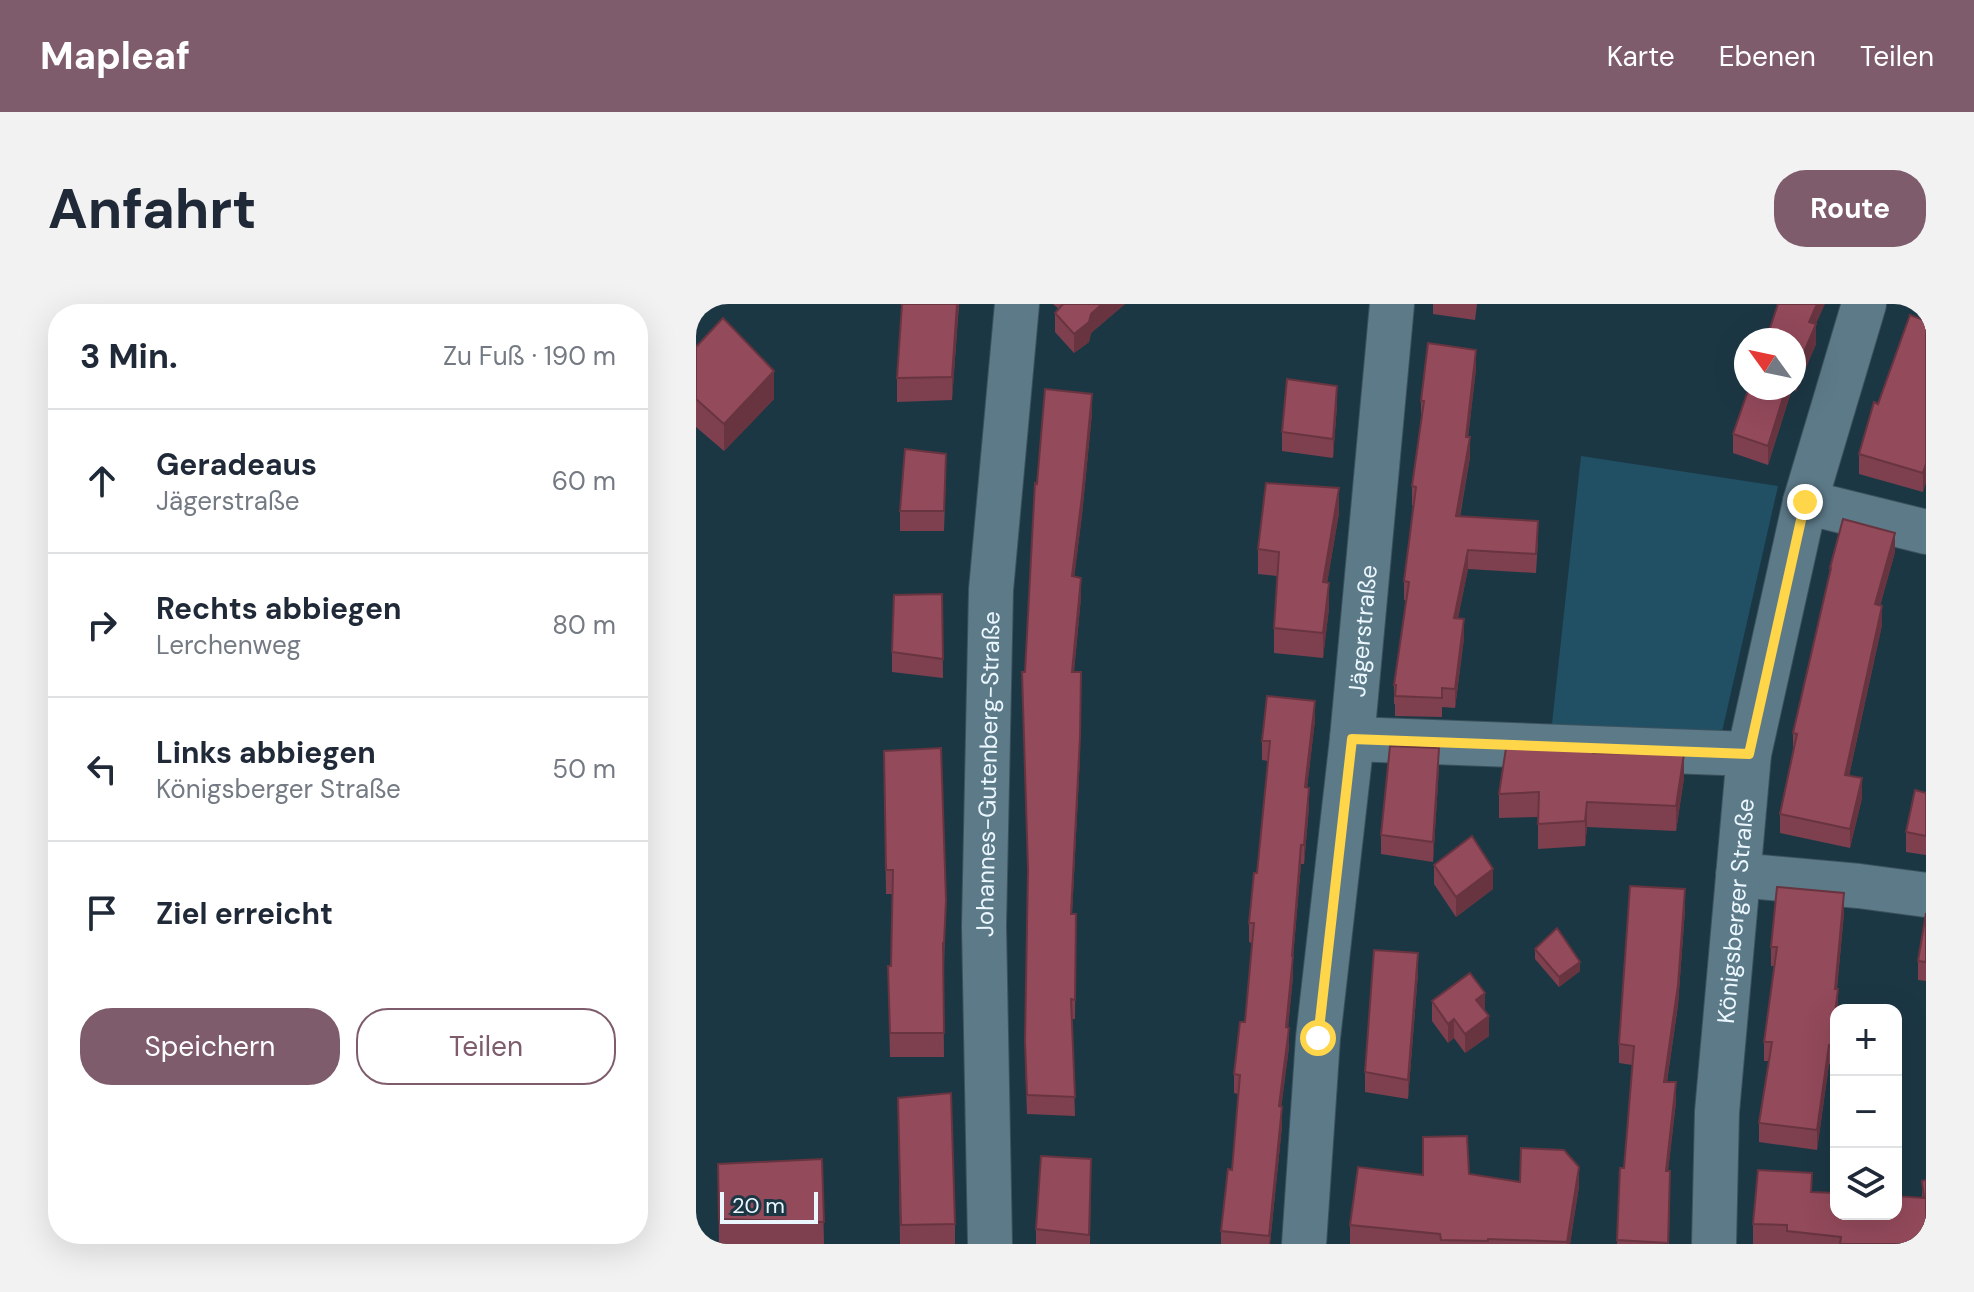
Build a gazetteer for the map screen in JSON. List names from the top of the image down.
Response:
{
  "streets": {
    "street": ["Jägerstraße", "Johannes-Gutenberg-Straße", "Königsberger Straße"]
  },
  "scale_bar": "20 m",
  "north": "top left",
  "page": {
    "header": "Mapleaf",
    "nav": ["Karte", "Ebenen", "Teilen"],
    "buttons": [
      "Route",
      ["Speichern", "Teilen"]
    ],
    "title": "Anfahrt",
    "heading": ["3 Min.", "Zu Fuß · 190 m"],
    "list": [
      ["Geradeaus", "Jägerstraße", "60 m"],
      ["Rechts abbiegen", "Lerchenweg", "80 m"],
      ["Links abbiegen", "Königsberger Straße", "50 m"],
      "Ziel erreicht"
    ],
    "map_buttons": ["+", "−"],
    "scale": "20 m"
  }
}
